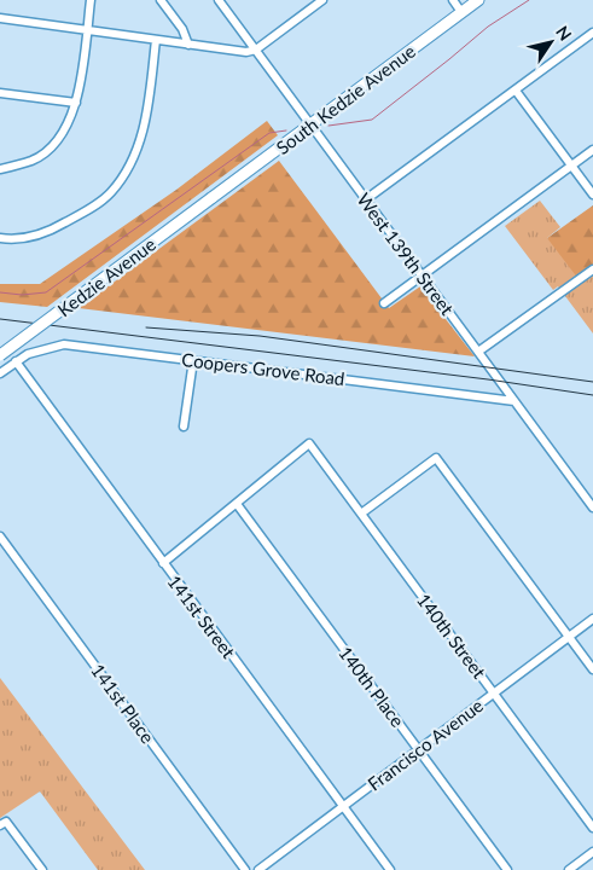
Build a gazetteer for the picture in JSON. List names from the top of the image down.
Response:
{
  "streets": {
    "main road": ["South Kedzie Avenue", "Kedzie Avenue"],
    "street": [
      "West 139th Street",
      "Coopers Grove Road",
      "141st Street",
      "140th Street",
      "140th Place",
      "141st Place",
      "Francisco Avenue"
    ]
  },
  "crossings": [
    ["South Kedzie Avenue", "West 139th Street"],
    ["South Kedzie Avenue", "Kedzie Avenue"],
    ["West 139th Street", "Coopers Grove Road"],
    ["Coopers Grove Road", "141st Street"],
    ["141st Street", "Francisco Avenue"],
    ["140th Street", "140th Place"],
    ["140th Street", "Francisco Avenue"],
    ["140th Place", "Francisco Avenue"]
  ],
  "north": "top right"
}
